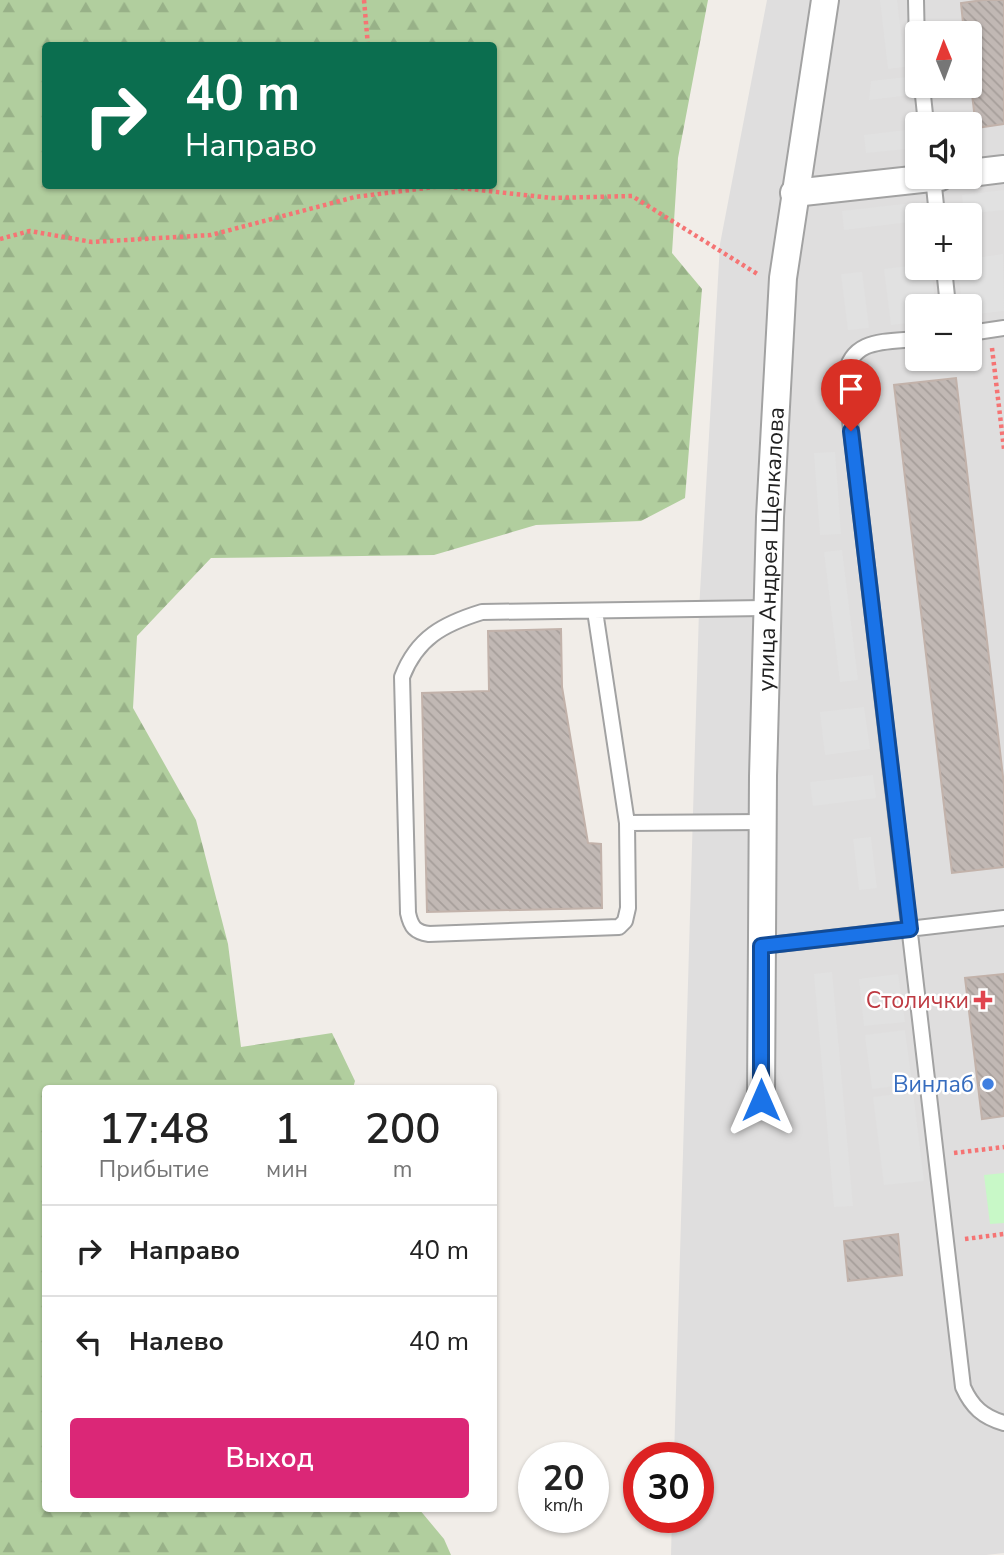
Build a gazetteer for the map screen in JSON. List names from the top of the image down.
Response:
{
  "streets": {
    "street": ["улица Андрея Щелкалова"]
  },
  "places": {
    "health": ["Столички"],
    "other": ["Винлаб"]
  },
  "north": "top",
  "page": {
    "map_buttons": ["+", "−"],
    "turn": ["40 m", "Направо"],
    "eta": [
      "17:48",
      "Прибытие",
      "1",
      "мин",
      "200",
      "m"
    ],
    "list": [
      {
        "name": "Направо",
        "value": "40 m"
      },
      {
        "name": "Налево",
        "value": "40 m"
      }
    ],
    "buttons": "Выход",
    "speed": "20 km/h",
    "limit": "30"
  }
}
